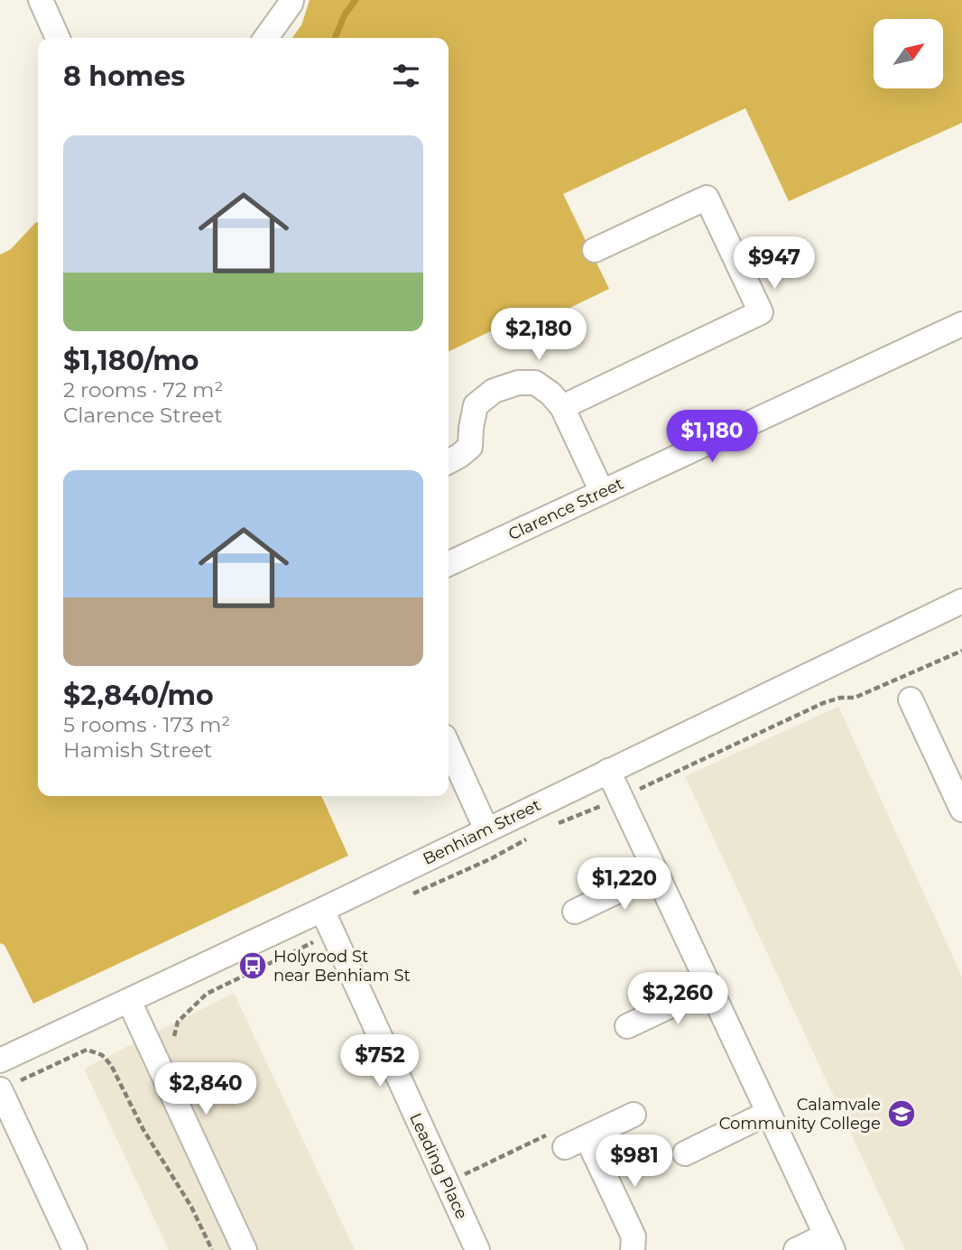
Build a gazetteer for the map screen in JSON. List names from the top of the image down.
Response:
{
  "streets": {
    "street": ["Clarence Street", "Benhiam Street", "Leading Place"]
  },
  "crossings": [
    ["Benhiam Street", "Leading Place"]
  ],
  "places": {
    "bus stop": ["Holyrood St near Benhiam St"],
    "school or university": ["Calamvale Community College"]
  },
  "north": "top right",
  "page": {
    "heading": "8 homes",
    "list": [
      {
        "name": "$1,180/mo",
        "note": "2 rooms · 72 m² · Clarence Street"
      },
      {
        "name": "$2,840/mo",
        "note": "5 rooms · 173 m² · Hamish Street"
      }
    ],
    "price": [
      "$947",
      "$2,180",
      "$1,180",
      "$1,220",
      "$2,260",
      "$752",
      "$2,840",
      "$981"
    ]
  }
}
